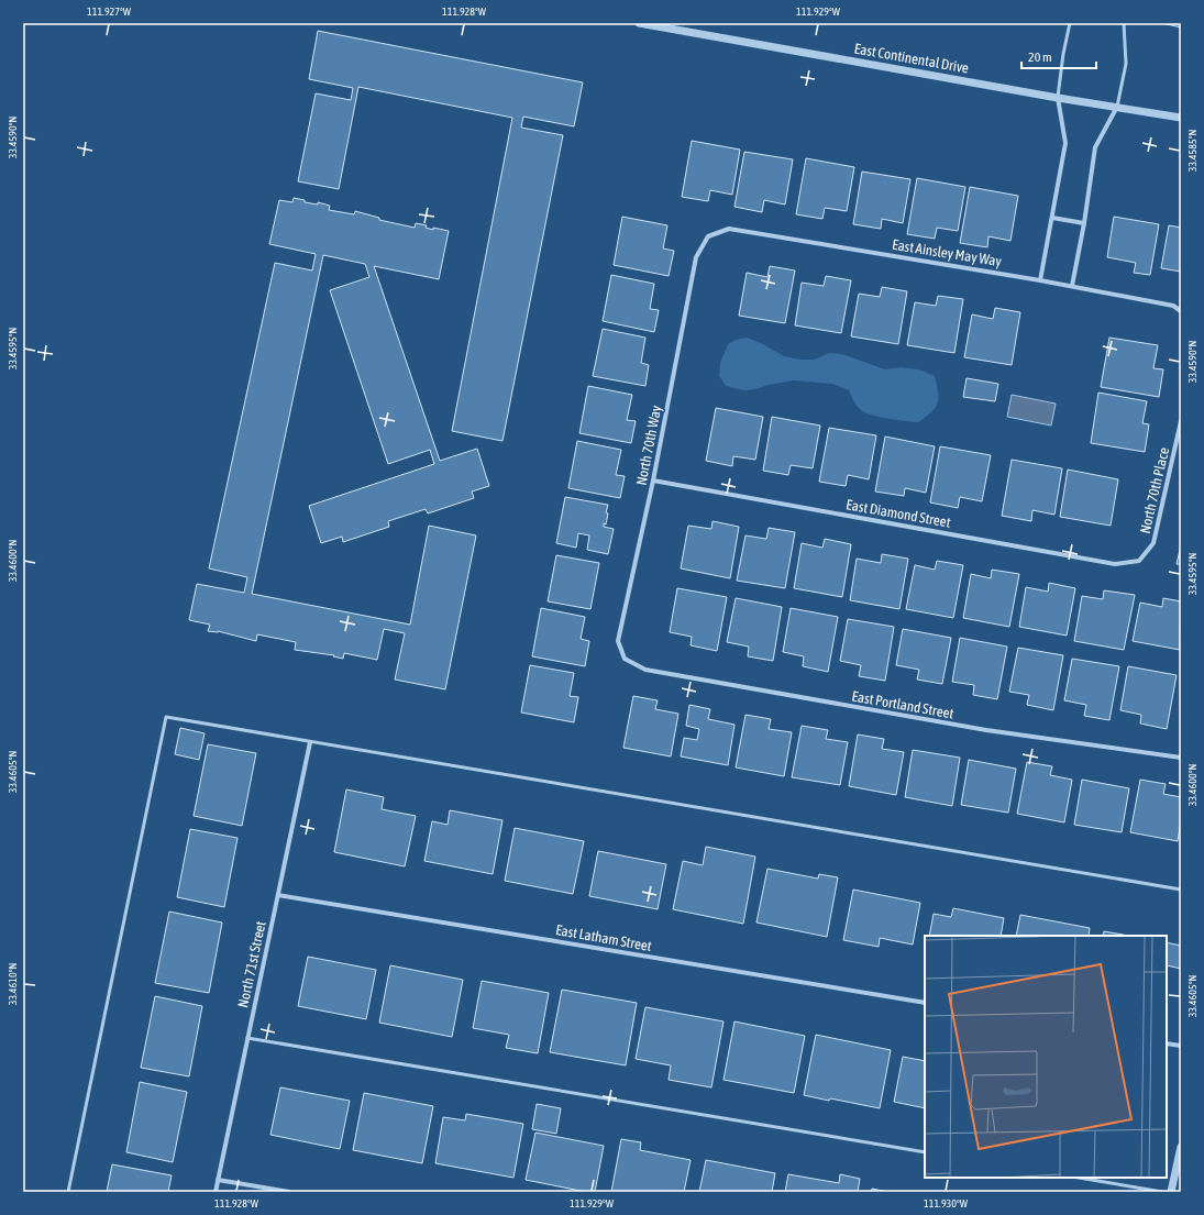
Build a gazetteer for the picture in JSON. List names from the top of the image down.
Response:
{
  "streets": {
    "street": [
      "East Continental Drive",
      "East Ainsley May Way",
      "North 70th Way",
      "North 70th Place",
      "East Diamond Street",
      "East Portland Street",
      "East Latham Street",
      "North 71st Street"
    ]
  },
  "crossings": [
    ["East Ainsley May Way", "North 70th Way"],
    ["North 70th Way", "East Diamond Street"],
    ["North 70th Way", "East Portland Street"],
    ["North 70th Place", "East Diamond Street"],
    ["East Latham Street", "North 71st Street"]
  ],
  "scale_bar": "20 m",
  "coordinates": [
    "111.927°W",
    "111.928°W",
    "111.929°W",
    "33.4590°N",
    "33.4585°N",
    "33.4595°N",
    "33.4600°N",
    "33.4605°N",
    "33.4610°N",
    "111.930°W"
  ]
}
